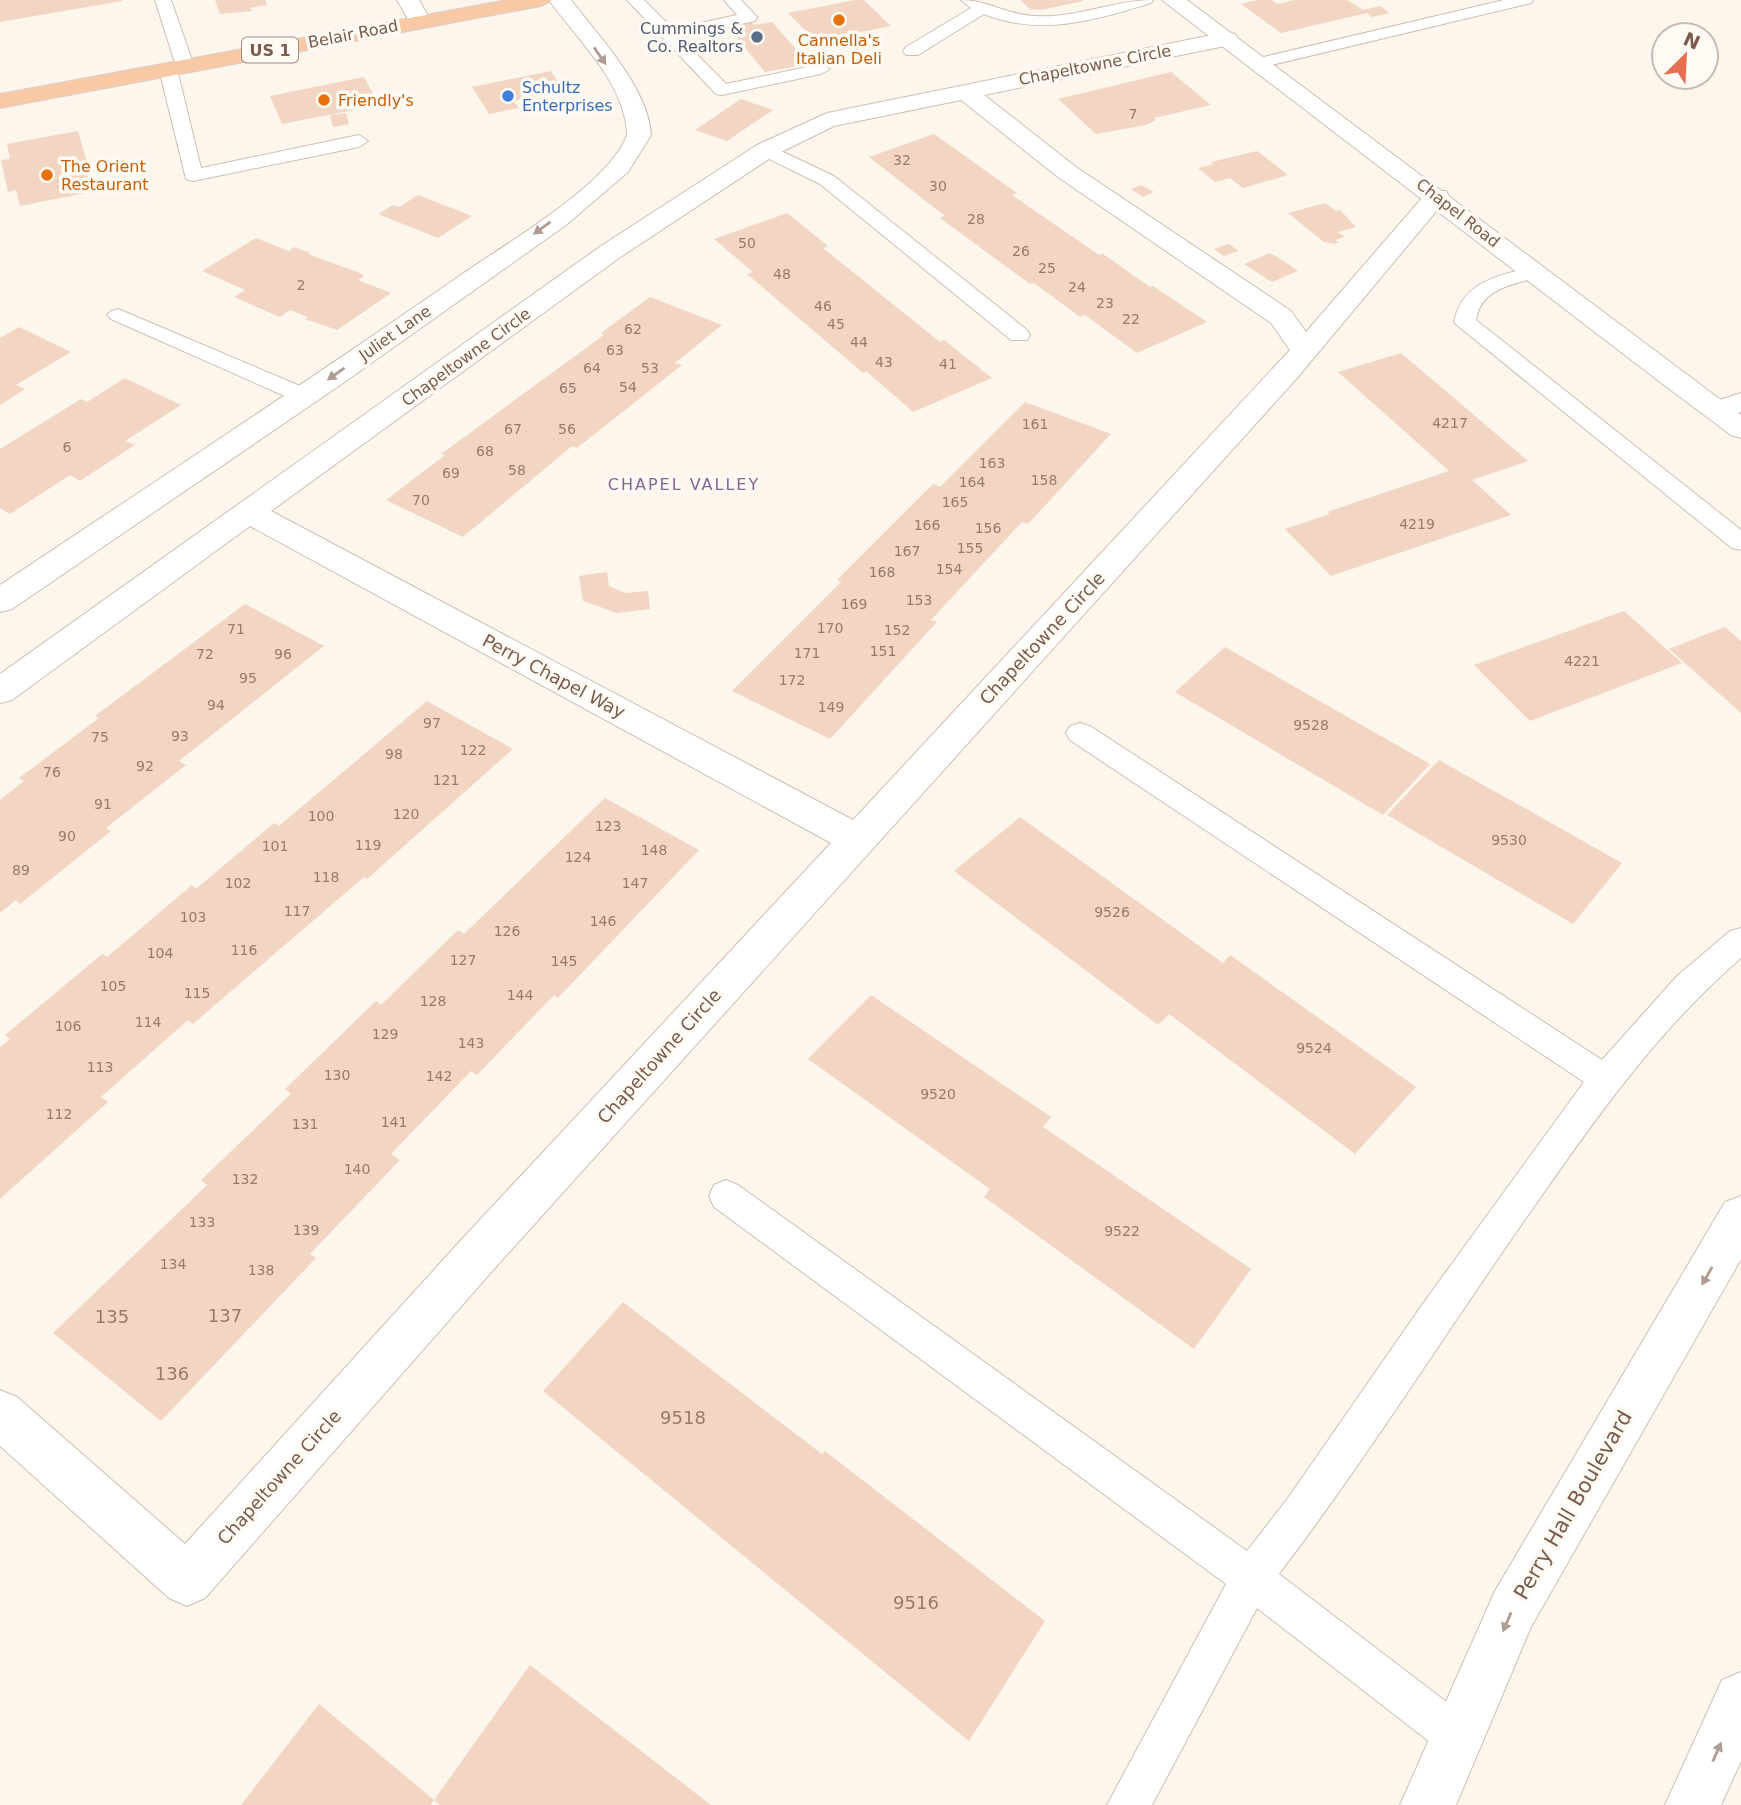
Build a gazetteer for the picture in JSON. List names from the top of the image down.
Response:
{
  "streets": {
    "highway": ["Belair Road", "US 1"],
    "street": [
      "Chapeltowne Circle",
      "Chapel Road",
      "Juliet Lane",
      "Perry Chapel Way",
      "Perry Hall Boulevard"
    ]
  },
  "crossings": [
    ["Chapeltowne Circle", "Chapel Road"],
    ["Chapeltowne Circle", "Perry Chapel Way"]
  ],
  "one_way": ["Juliet Lane", "Perry Hall Boulevard"],
  "districts": ["CHAPEL VALLEY"],
  "places": [
    "Cannella's Italian Deli",
    "Cummings & Co. Realtors",
    "Schultz Enterprises",
    "Friendly's",
    "The Orient Restaurant"
  ],
  "house_numbers": [
    "7",
    "32",
    "30",
    "28",
    "50",
    "26",
    "25",
    "48",
    "2",
    "24",
    "23",
    "46",
    "22",
    "45",
    "62",
    "44",
    "63",
    "43",
    "41",
    "64",
    "53",
    "54",
    "65",
    "4217",
    "161",
    "67",
    "56",
    "6",
    "68",
    "163",
    "58",
    "69",
    "158",
    "164",
    "70",
    "165",
    "4219",
    "166",
    "156",
    "155",
    "167",
    "154",
    "168",
    "153",
    "169",
    "170",
    "71",
    "152",
    "151",
    "171",
    "72",
    "96",
    "4221",
    "95",
    "172",
    "94",
    "149",
    "97",
    "9528",
    "93",
    "75",
    "122",
    "98",
    "92",
    "76",
    "121",
    "91",
    "120",
    "100",
    "123",
    "90",
    "9530",
    "119",
    "101",
    "148",
    "124",
    "89",
    "118",
    "102",
    "147",
    "117",
    "9526",
    "103",
    "146",
    "126",
    "116",
    "104",
    "127",
    "145",
    "105",
    "115",
    "144",
    "128",
    "114",
    "106",
    "129",
    "143",
    "9524",
    "113",
    "130",
    "142",
    "9520",
    "112",
    "141",
    "131",
    "140",
    "132",
    "133",
    "139",
    "9522",
    "134",
    "138",
    "137",
    "135",
    "136",
    "9518",
    "9516"
  ],
  "north": "top right"
}
